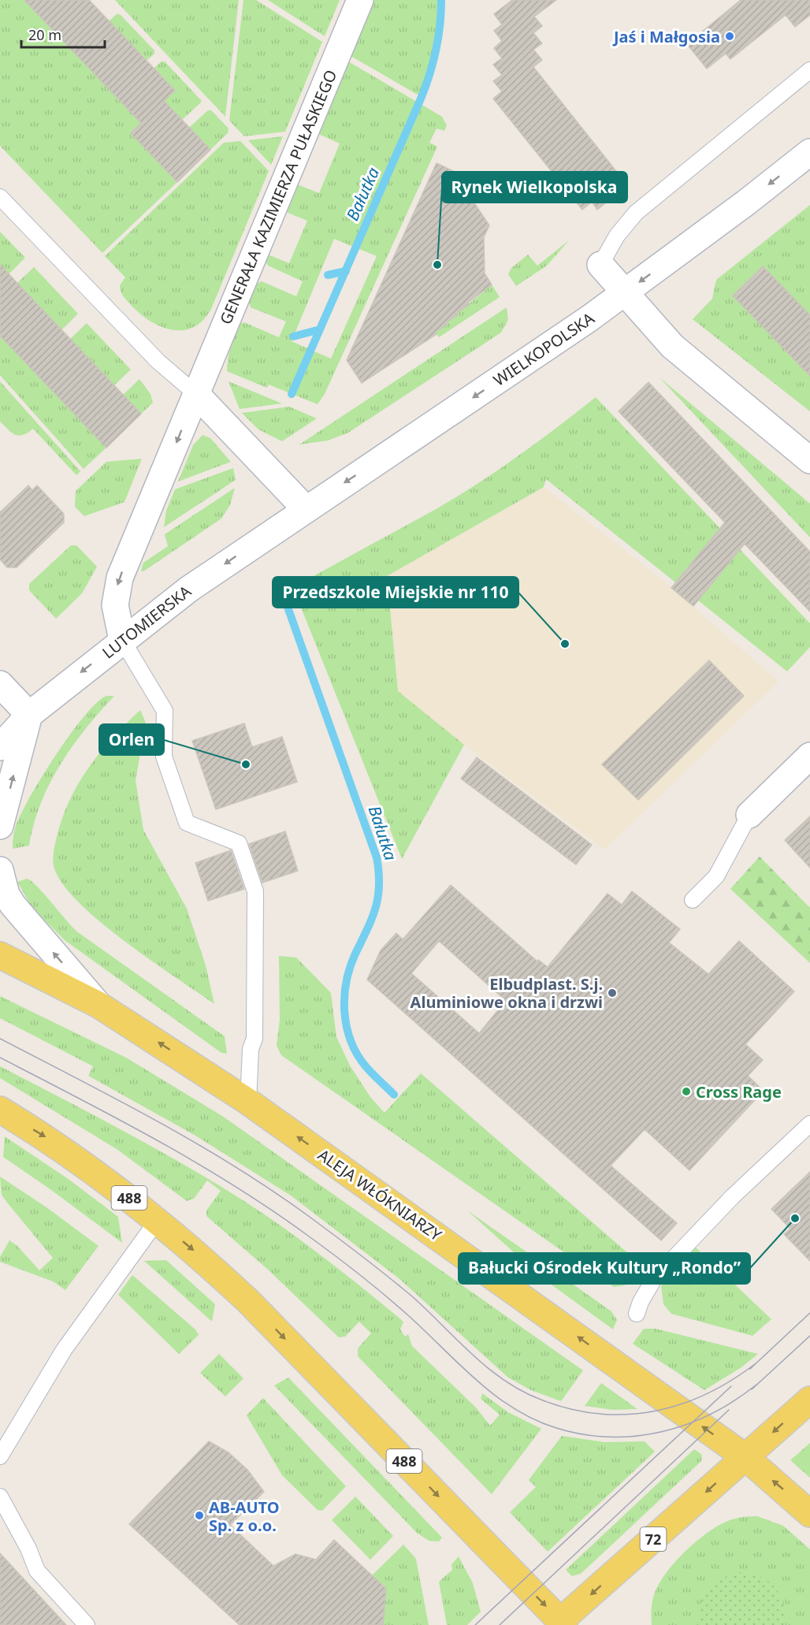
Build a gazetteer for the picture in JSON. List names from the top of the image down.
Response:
{
  "streets": {
    "main road": ["ALEJA WŁÓKNIARZY", "488", "72"],
    "street": ["GENERAŁA KAZIMIERZA PUŁASKIEGO", "WIELKOPOLSKA", "LUTOMIERSKA"]
  },
  "crossings": [
    ["GENERAŁA KAZIMIERZA PUŁASKIEGO", "LUTOMIERSKA"],
    ["WIELKOPOLSKA", "LUTOMIERSKA"],
    ["ALEJA WŁÓKNIARZY", "72"],
    ["488", "72"]
  ],
  "one_way": ["GENERAŁA KAZIMIERZA PUŁASKIEGO", "WIELKOPOLSKA", "LUTOMIERSKA"],
  "water": ["Bałutka"],
  "places": [
    "Jaś i Małgosia",
    "Rynek Wielkopolska",
    "Przedszkole Miejskie nr 110",
    "Orlen",
    "Elbudplast. S.j. Aluminiowe okna i drzwi",
    "Cross Rage",
    "Bałucki Ośrodek Kultury „Rondo”",
    "AB-AUTO Sp. z o.o."
  ],
  "scale_bar": "20 m"
}
